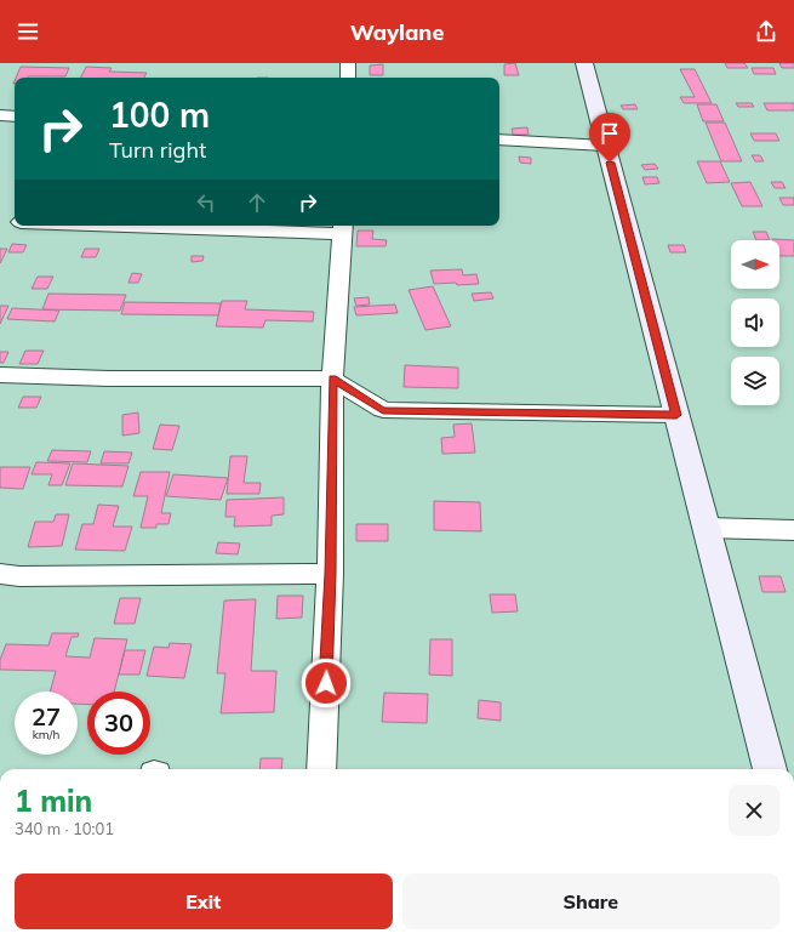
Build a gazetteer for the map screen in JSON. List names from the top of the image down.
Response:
{
  "north": "right",
  "page": {
    "header": "Waylane",
    "turn": ["100 m", "Turn right"],
    "speed": "27 km/h",
    "limit": "30",
    "heading": ["1 min", "340 m · 10:01"],
    "buttons": ["Exit", "Share"]
  }
}
